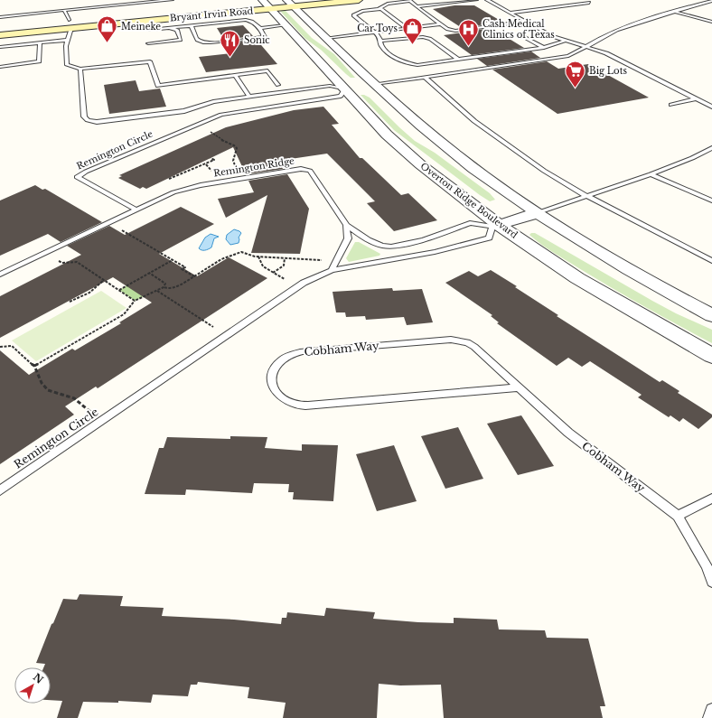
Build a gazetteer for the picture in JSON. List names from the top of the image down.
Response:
{
  "streets": {
    "main road": ["Bryant Irvin Road"],
    "street": ["Overton Ridge Boulevard"],
    "lane": ["Remington Circle", "Remington Ridge", "Cobham Way"]
  },
  "crossings": [
    ["Bryant Irvin Road", "Overton Ridge Boulevard"],
    ["Remington Circle", "Remington Ridge"],
    ["Remington Circle", "Overton Ridge Boulevard"]
  ],
  "places": {
    "shop": ["Meineke", "Car Toys"],
    "hospital": ["Cash Medical Clinics of Texas"],
    "restaurant": ["Sonic"],
    "supermarket": ["Big Lots"]
  },
  "north": "top right"
}
